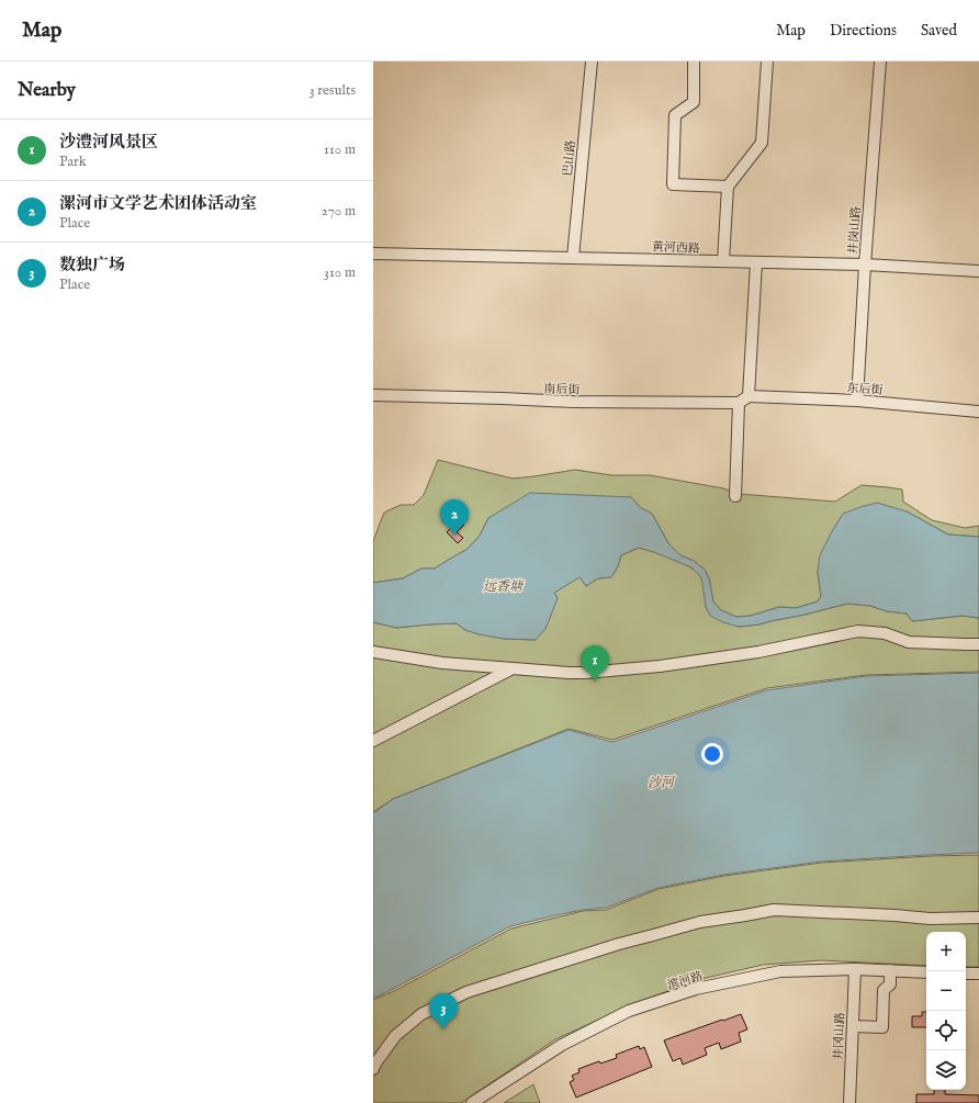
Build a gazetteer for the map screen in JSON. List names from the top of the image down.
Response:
{
  "streets": {
    "street": [
      "巴山路",
      "井岗山路",
      "黄河西路",
      "南后街",
      "东后街",
      "滨河路",
      "井冈山路"
    ]
  },
  "crossings": [
    ["巴山路", "黄河西路"],
    ["井岗山路", "黄河西路"],
    ["井岗山路", "东后街"],
    ["南后街", "东后街"],
    ["滨河路", "井冈山路"]
  ],
  "water": ["远香塘", "沙河"],
  "page": {
    "header": "Map",
    "nav": ["Map", "Directions", "Saved"],
    "heading": ["Nearby", "3 results"],
    "list": [
      {
        "mark": "1",
        "name": "沙澧河风景区",
        "note": "Park",
        "value": "110 m"
      },
      {
        "mark": "2",
        "name": "漯河市文学艺术团体活动室",
        "note": "Place",
        "value": "270 m"
      },
      {
        "mark": "3",
        "name": "数独广场",
        "note": "Place",
        "value": "310 m"
      }
    ],
    "pins": ["2", "1", "3"],
    "map_buttons": ["+", "−"]
  }
}
